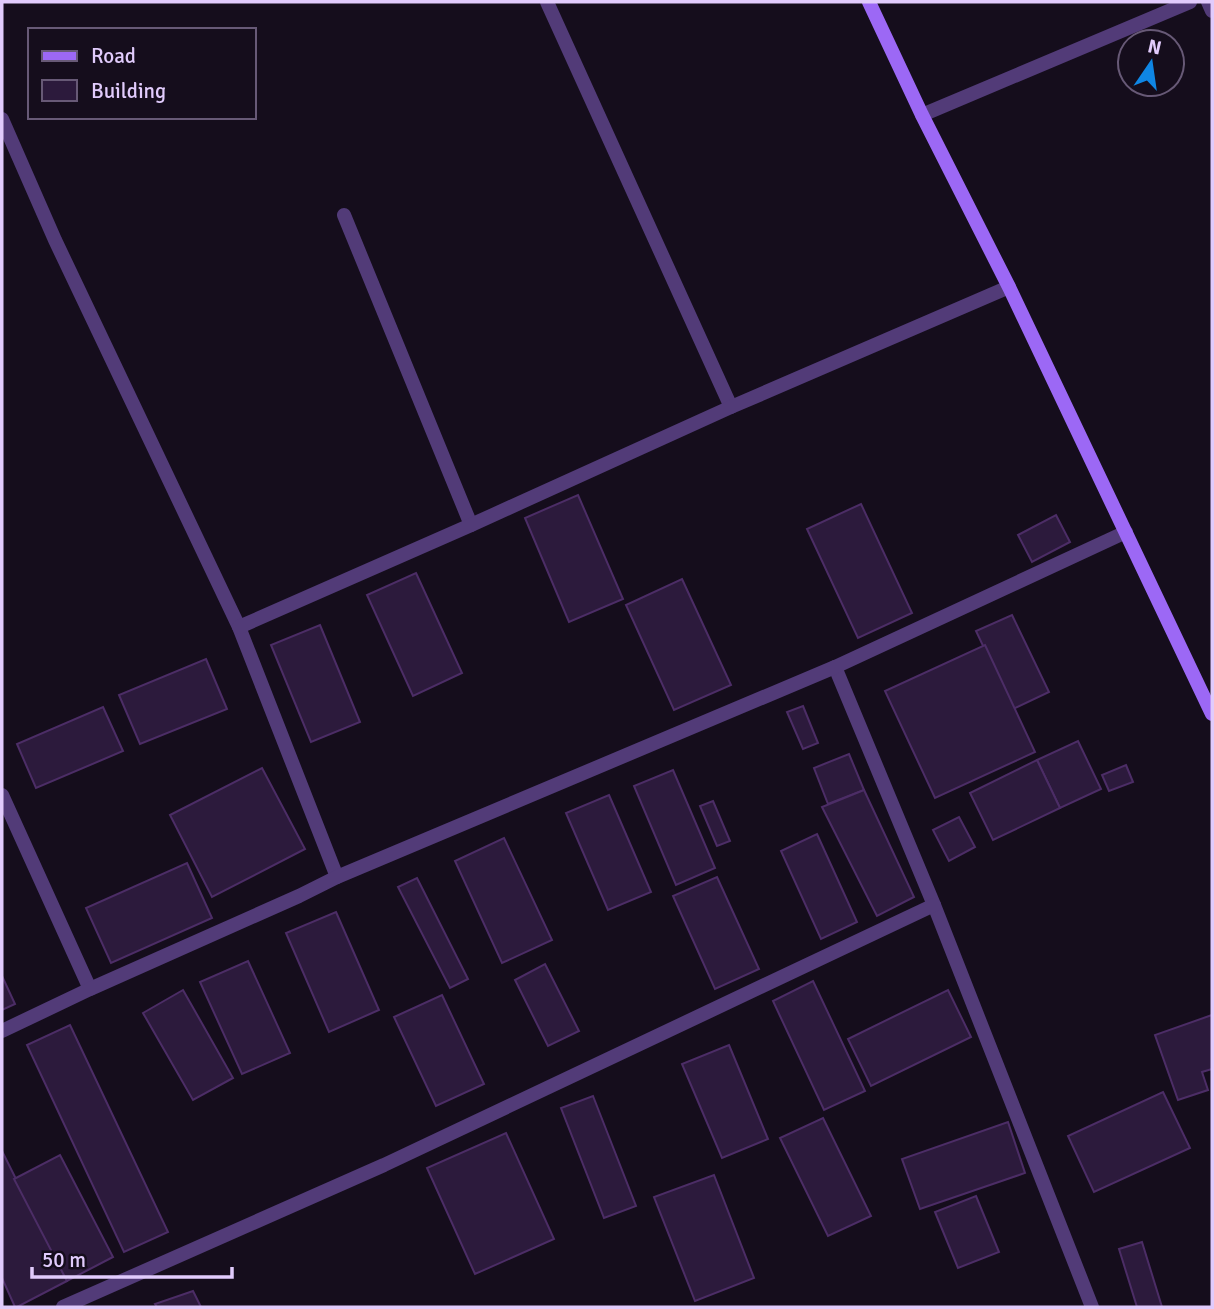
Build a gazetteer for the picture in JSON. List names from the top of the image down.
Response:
{
  "legend": ["Road", "Building"],
  "scale_bar": "50 m",
  "north": "top"
}
